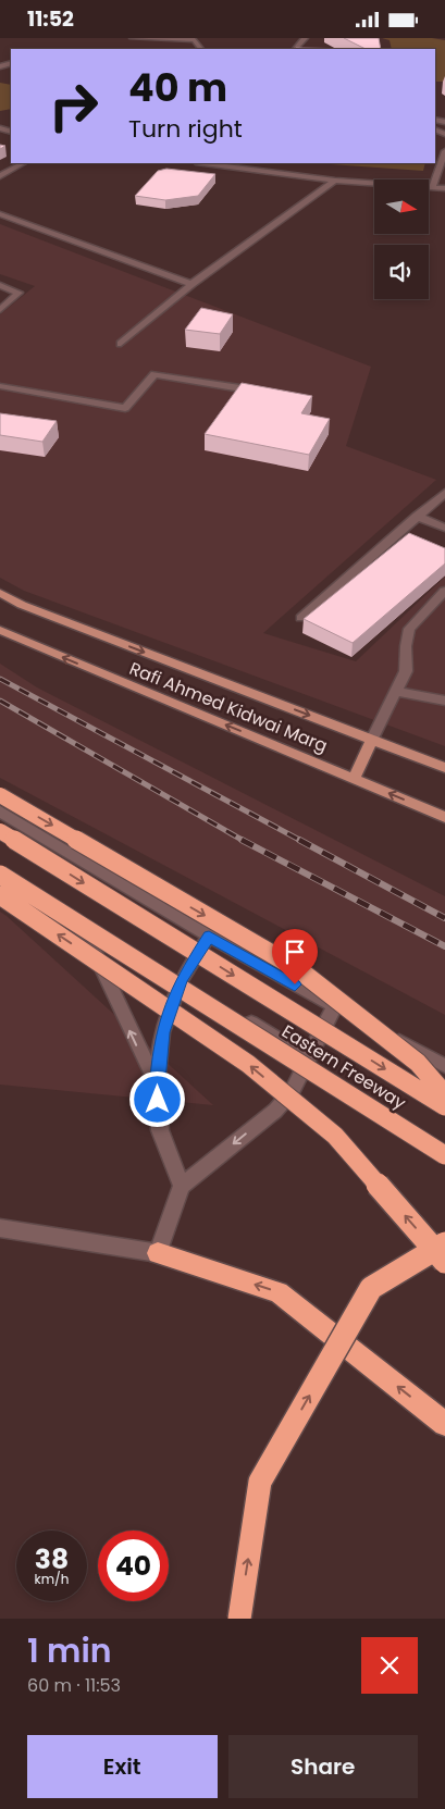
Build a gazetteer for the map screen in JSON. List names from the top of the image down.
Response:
{
  "streets": {
    "highway": ["Eastern Freeway"],
    "main road": ["Rafi Ahmed Kidwai Marg"]
  },
  "north": "right",
  "page": {
    "status": "11:52",
    "turn": ["40 m", "Turn right"],
    "speed": "38 km/h",
    "limit": "40",
    "heading": ["1 min", "60 m · 11:53"],
    "buttons": ["Exit", "Share"]
  }
}
